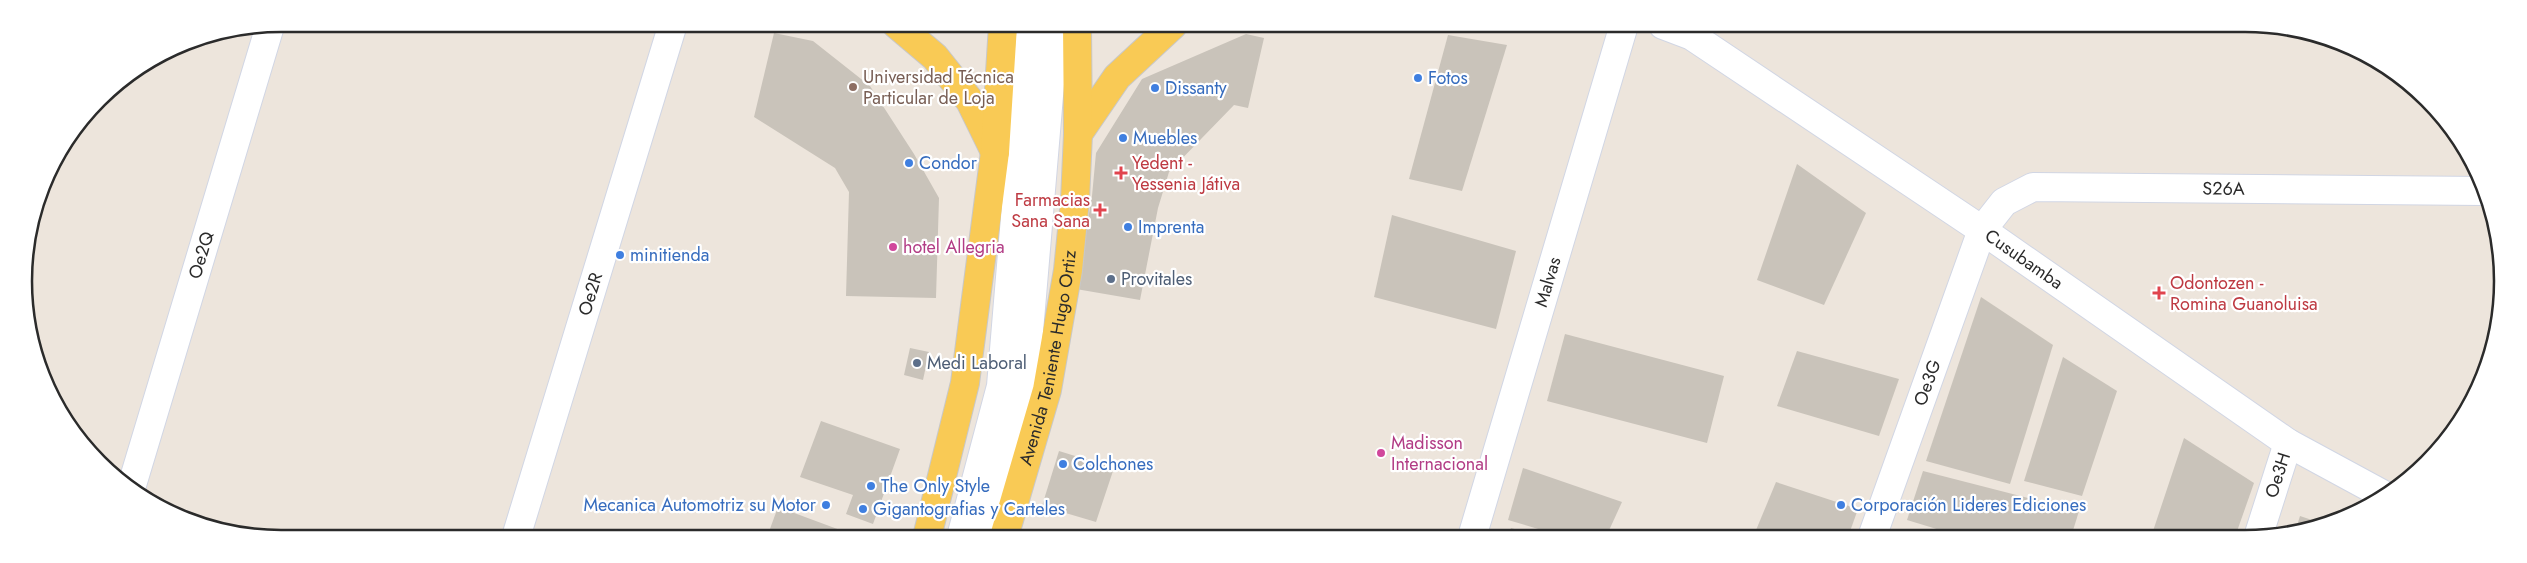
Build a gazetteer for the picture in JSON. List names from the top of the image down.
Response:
{
  "streets": {
    "main road": ["Avenida Teniente Hugo Ortiz"],
    "street": [
      "S26A",
      "Oe2Q",
      "Cusubamba",
      "Malvas",
      "Oe2R",
      "Oe3G",
      "Oe3H"
    ]
  },
  "crossings": [
    ["S26A", "Cusubamba"],
    ["S26A", "Oe3G"],
    ["Cusubamba", "Oe3G"],
    ["Cusubamba", "Oe3H"]
  ],
  "places": {
    "other": [
      "Fotos",
      "Universidad Técnica Particular de Loja",
      "Dissanty",
      "Muebles",
      "Condor",
      "Imprenta",
      "hotel Allegria",
      "minitienda",
      "Provitales",
      "Medi Laboral",
      "Madisson Internacional",
      "Colchones",
      "The Only Style",
      "Mecanica Automotriz su Motor",
      "Corporación Lideres Ediciones",
      "Gigantografias y Carteles"
    ],
    "health": ["Yedent - Yessenia Játiva", "Farmacias Sana Sana", "Odontozen - Romina Guanoluisa"]
  }
}
